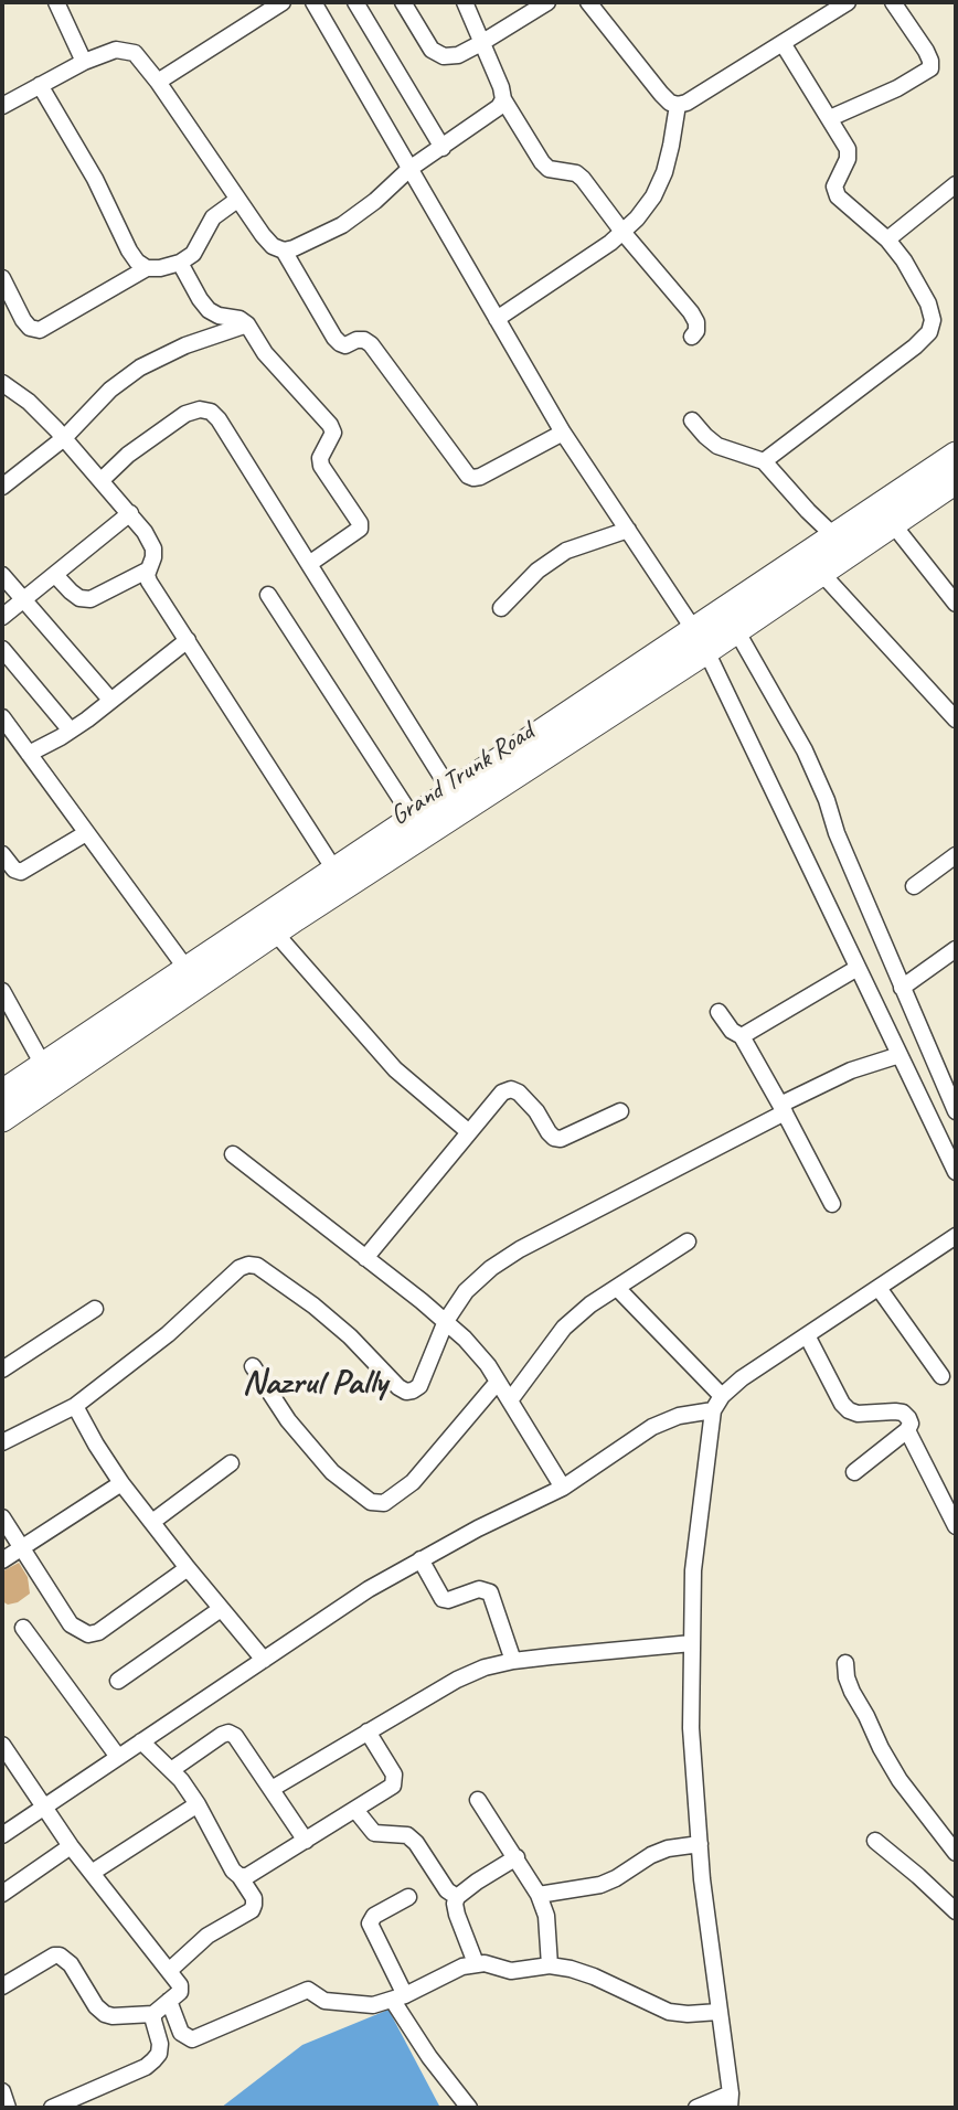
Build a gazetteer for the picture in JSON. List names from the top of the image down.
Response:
{
  "streets": {
    "main road": ["Grand Trunk Road"]
  },
  "districts": ["Nazrul Pally"]
}
